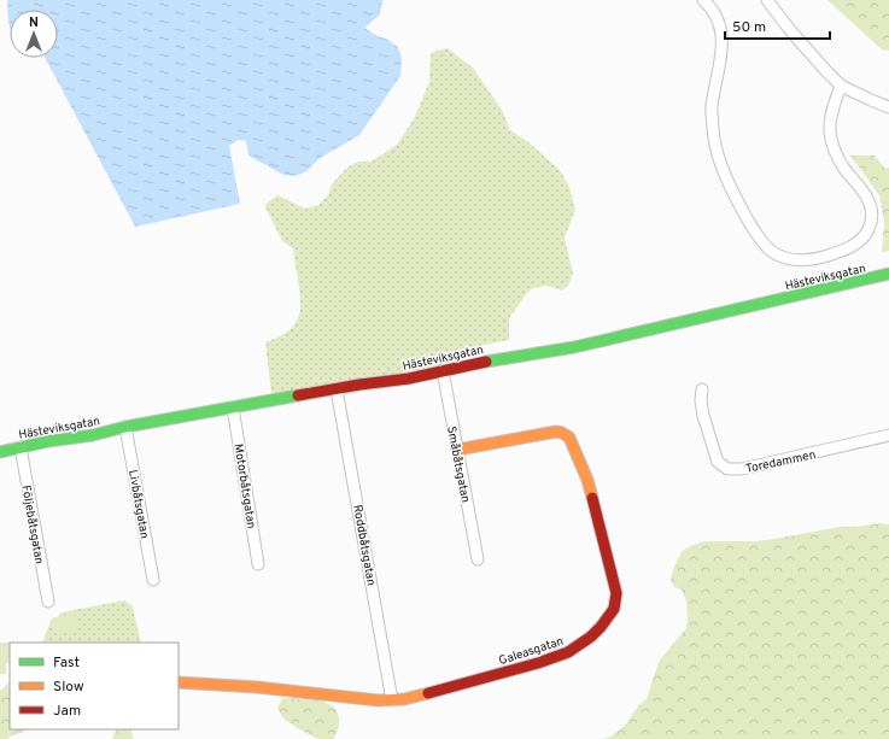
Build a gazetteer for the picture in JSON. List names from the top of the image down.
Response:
{
  "streets": {
    "street": [
      "Hästeviksgatan",
      "Toredammen",
      "Småbåtsgatan",
      "Motorbåtsgatan",
      "Livbåtsgatan",
      "Följebåtsgatan",
      "Roddbåtsgatan",
      "Galeasgatan"
    ]
  },
  "crossings": [
    ["Hästeviksgatan", "Småbåtsgatan"],
    ["Hästeviksgatan", "Motorbåtsgatan"],
    ["Hästeviksgatan", "Livbåtsgatan"],
    ["Hästeviksgatan", "Följebåtsgatan"],
    ["Hästeviksgatan", "Roddbåtsgatan"],
    ["Småbåtsgatan", "Galeasgatan"],
    ["Roddbåtsgatan", "Galeasgatan"]
  ],
  "legend": ["Fast", "Slow", "Jam"],
  "scale_bar": "50 m",
  "north": "top"
}
